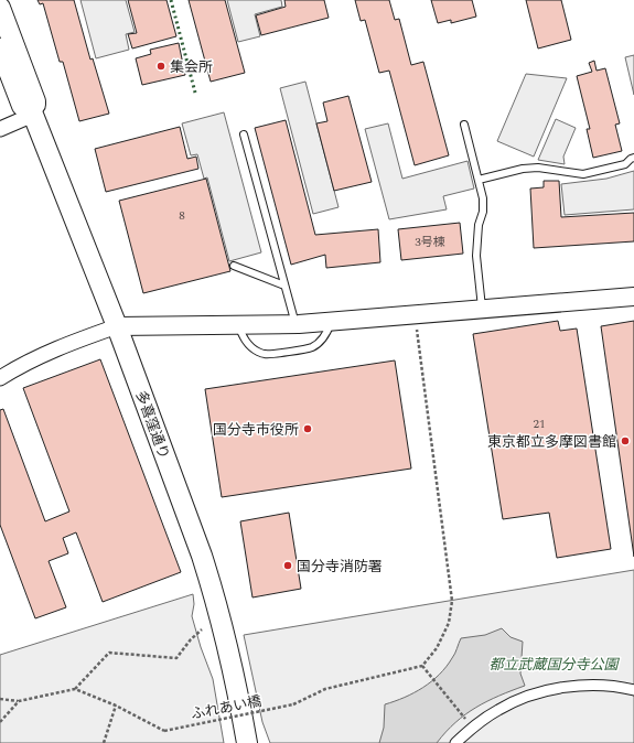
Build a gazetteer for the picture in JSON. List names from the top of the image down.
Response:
{
  "streets": {
    "main road": ["多喜窪通り"],
    "path": ["ふれあい橋"]
  },
  "parks": ["都立武蔵国分寺公園"],
  "places": [
    "集会所",
    "国分寺市役所",
    "東京都立多摩図書館",
    "国分寺消防署"
  ],
  "house_numbers": ["8", "3号棟", "21"]
}
